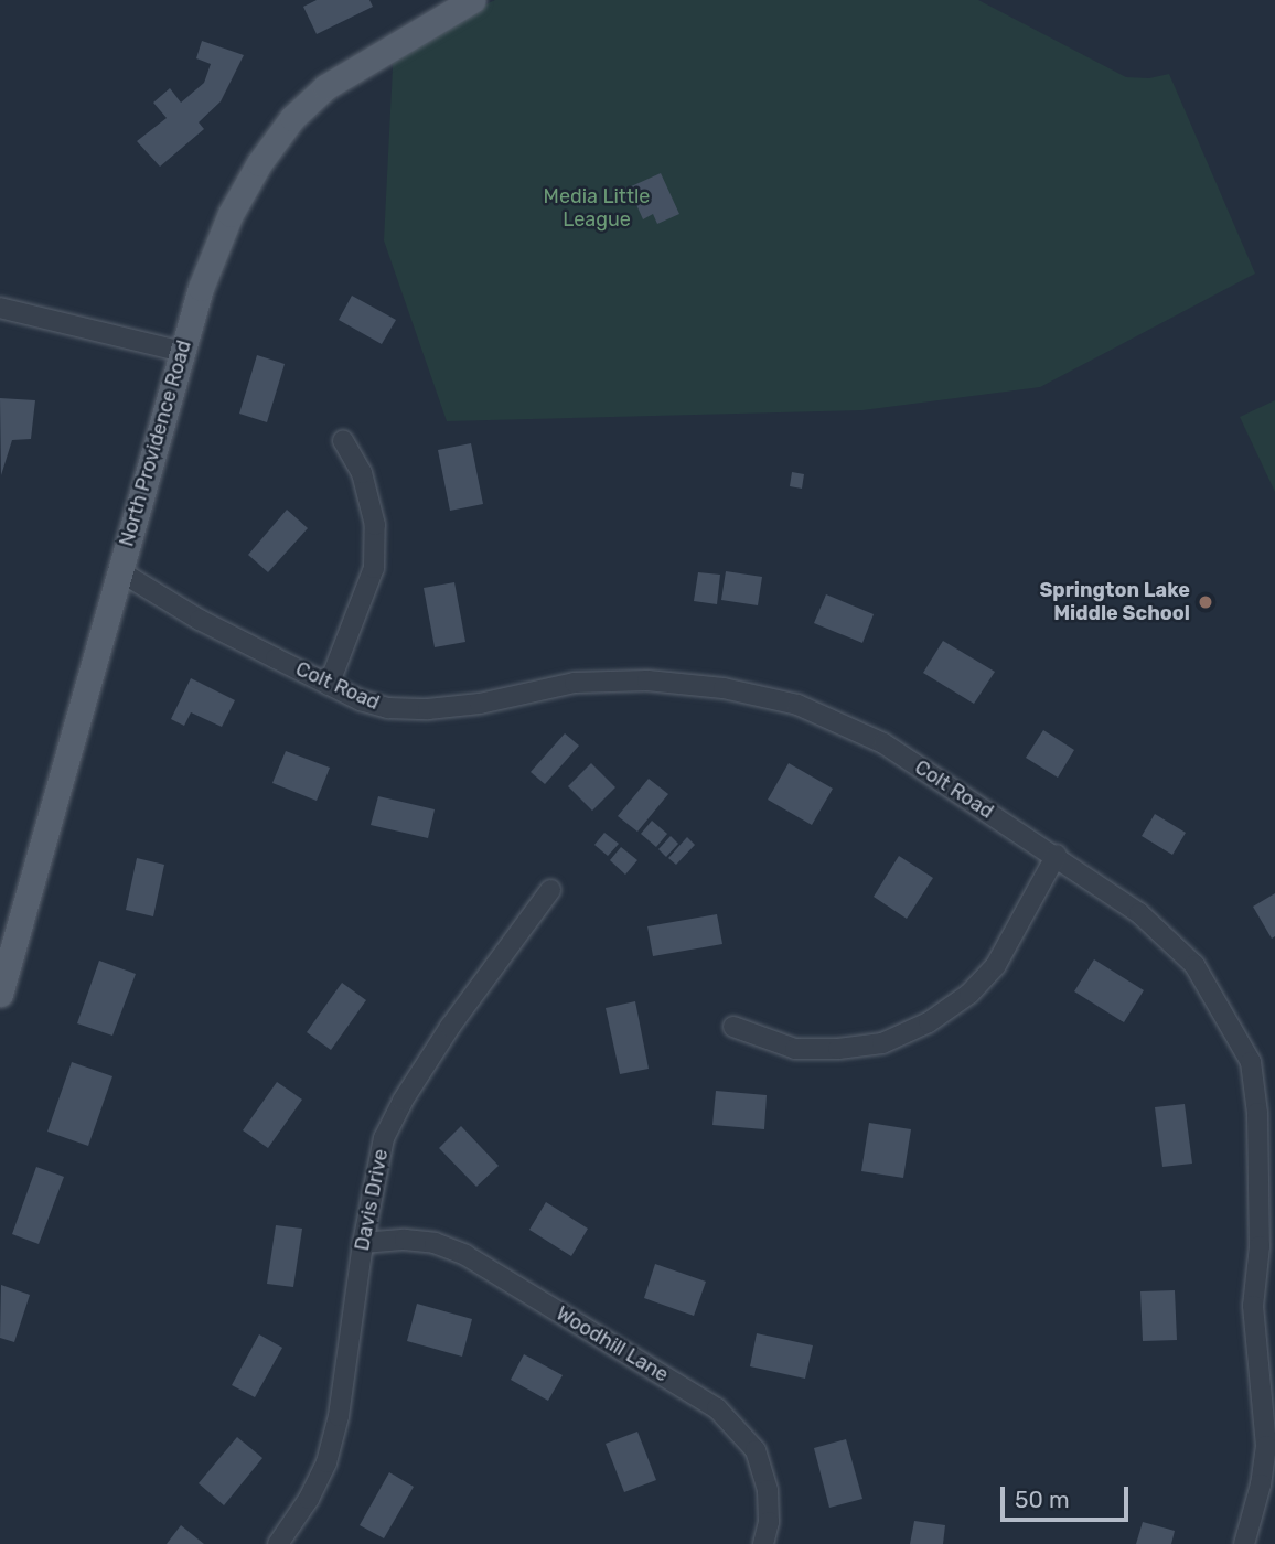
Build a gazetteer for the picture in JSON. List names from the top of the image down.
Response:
{
  "streets": {
    "main road": ["North Providence Road"],
    "street": ["Colt Road", "Davis Drive", "Woodhill Lane"]
  },
  "crossings": [
    ["North Providence Road", "Colt Road"],
    ["Davis Drive", "Woodhill Lane"]
  ],
  "parks": ["Media Little League"],
  "places": ["Springton Lake Middle School"],
  "scale_bar": "50 m"
}
